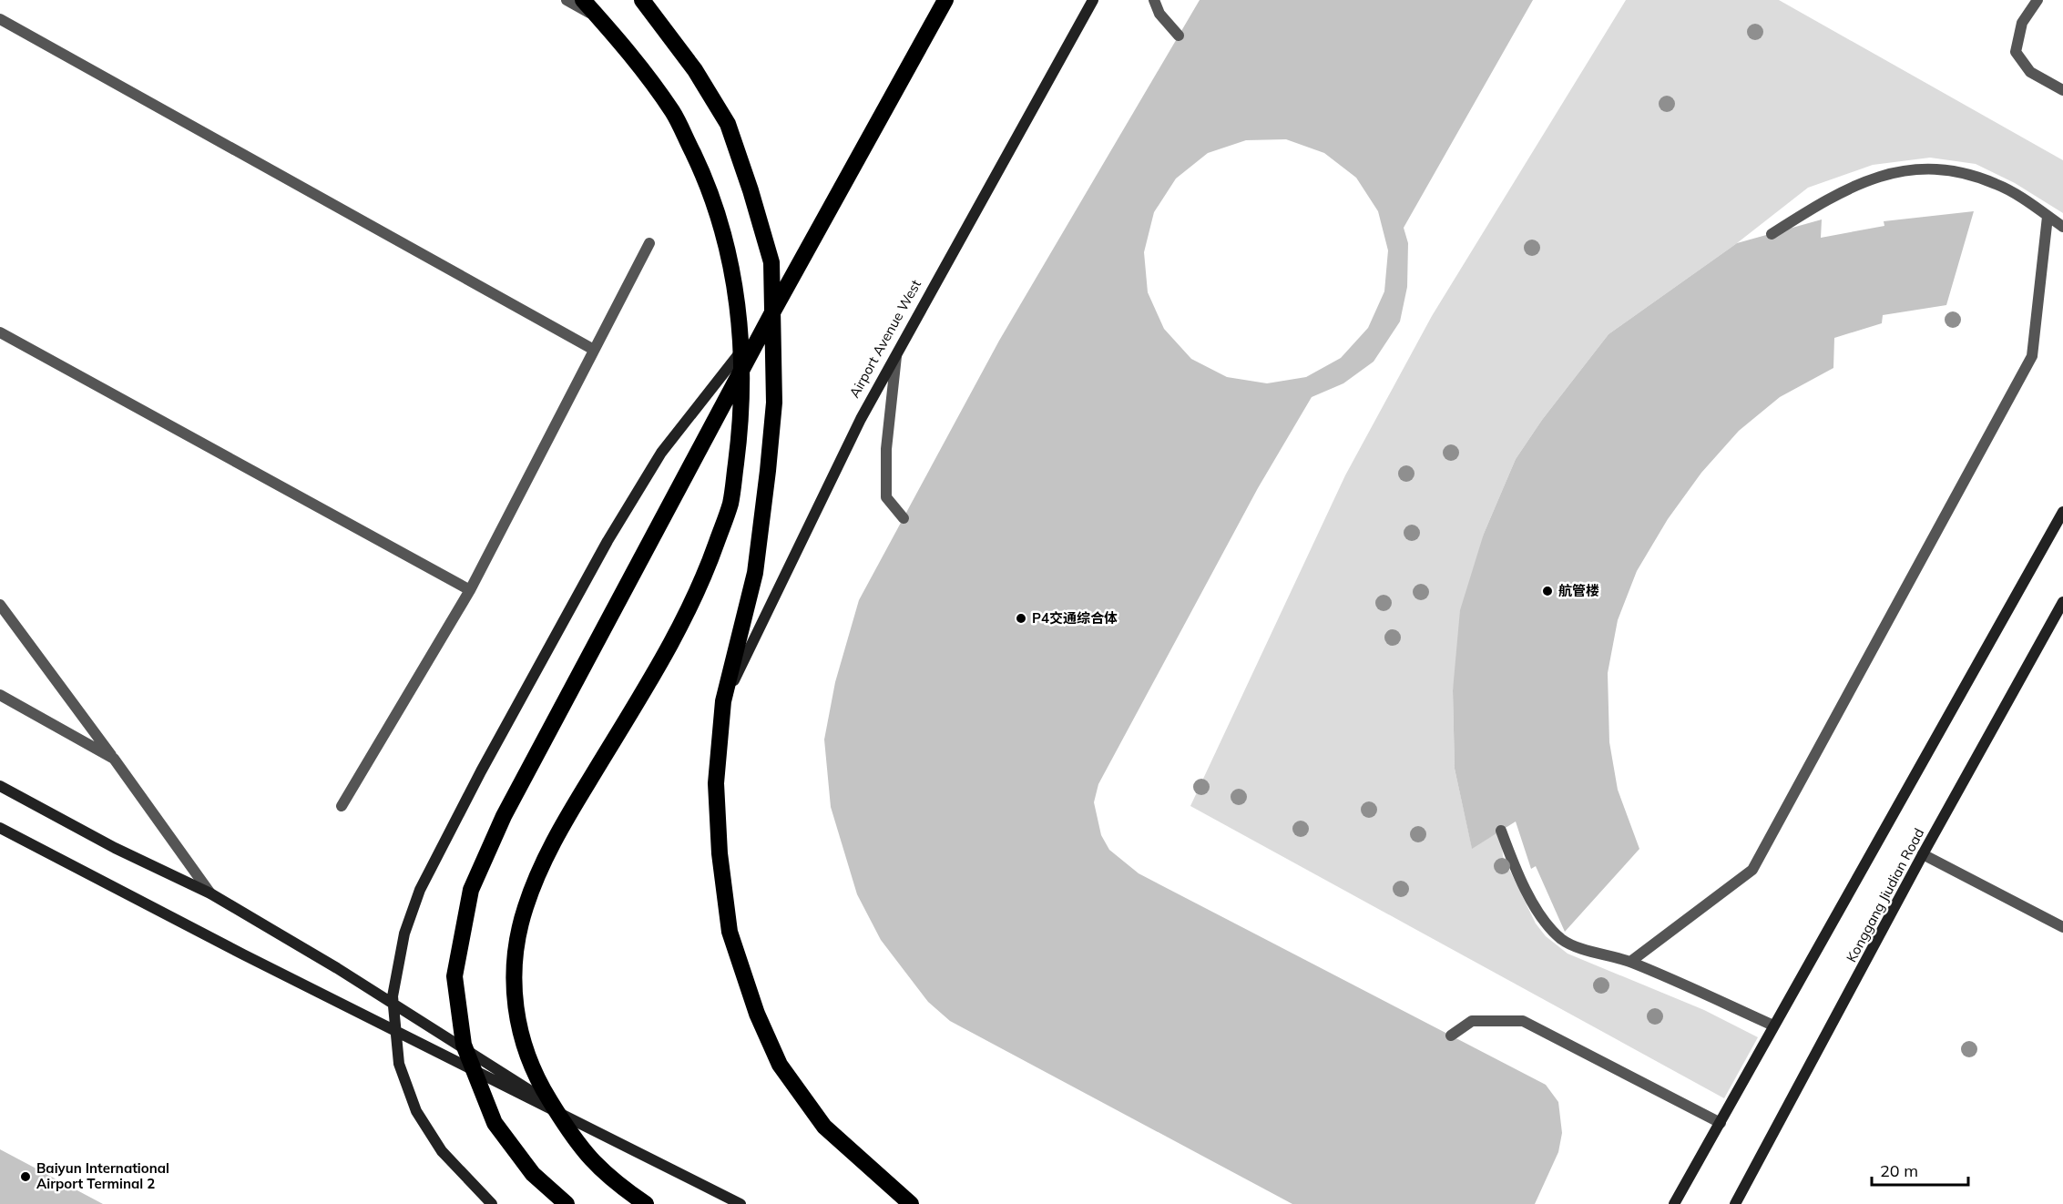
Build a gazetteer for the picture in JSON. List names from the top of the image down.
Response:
{
  "streets": {
    "highway": ["Airport Avenue West"],
    "main road": ["Konggang Jiudian Road"]
  },
  "places": ["航管楼", "P4交通综合体", "Baiyun International Airport Terminal 2"],
  "scale_bar": "20 m"
}
